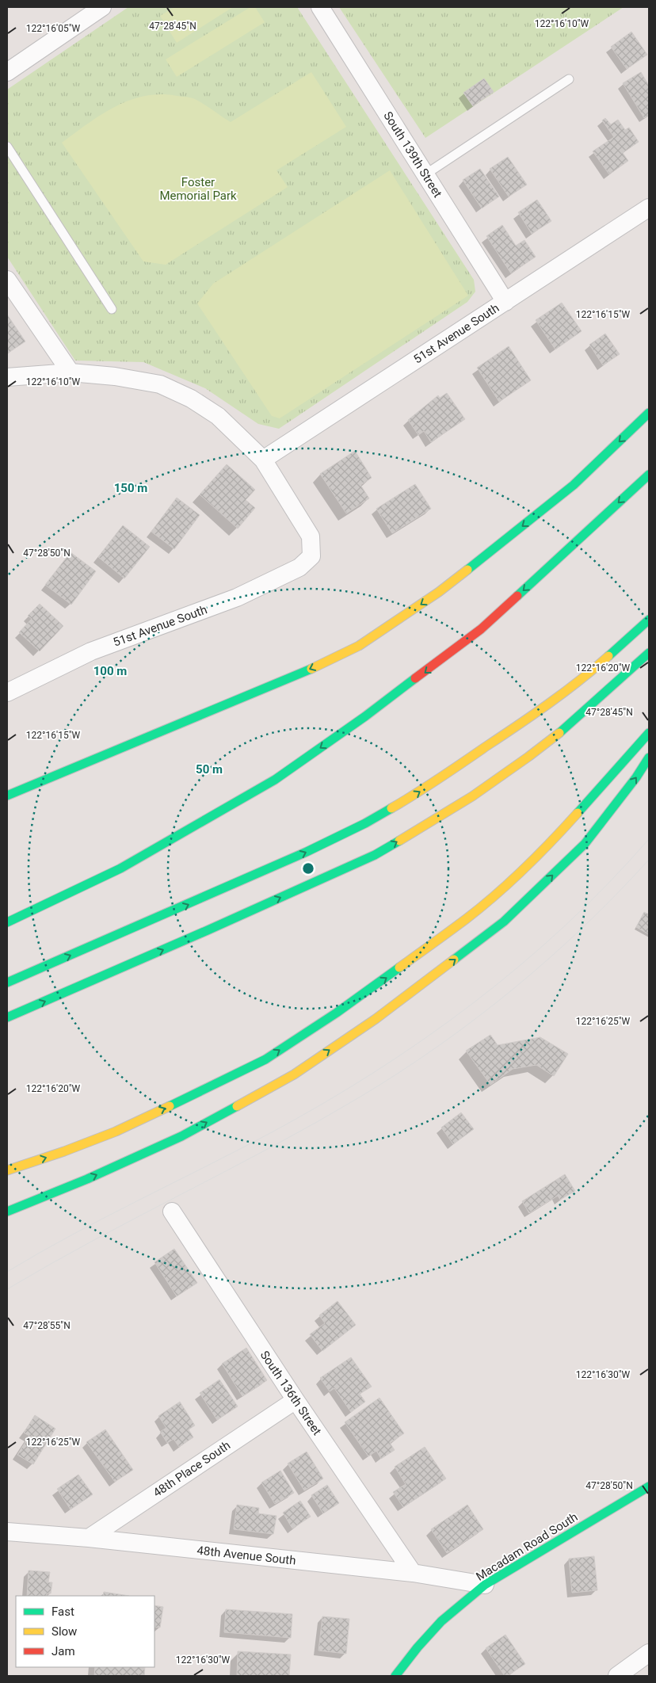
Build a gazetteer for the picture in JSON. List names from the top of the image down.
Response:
{
  "streets": {
    "main road": ["Macadam Road South"],
    "street": [
      "South 139th Street",
      "51st Avenue South",
      "South 136th Street",
      "48th Place South",
      "48th Avenue South"
    ]
  },
  "crossings": [
    ["South 139th Street", "51st Avenue South"],
    ["South 136th Street", "48th Place South"],
    ["South 136th Street", "48th Avenue South"],
    ["48th Place South", "48th Avenue South"],
    ["Macadam Road South", "48th Avenue South"]
  ],
  "parks": ["Foster Memorial Park"],
  "legend": ["Fast", "Slow", "Jam"],
  "coordinates": [
    "122°16'10\"W",
    "47°28'45\"N",
    "122°16'05\"W",
    "122°16'15\"W",
    "47°28'50\"N",
    "122°16'20\"W",
    "122°16'25\"W",
    "47°28'55\"N",
    "122°16'30\"W"
  ],
  "rings": ["150 m", "100 m", "50 m"]
}
